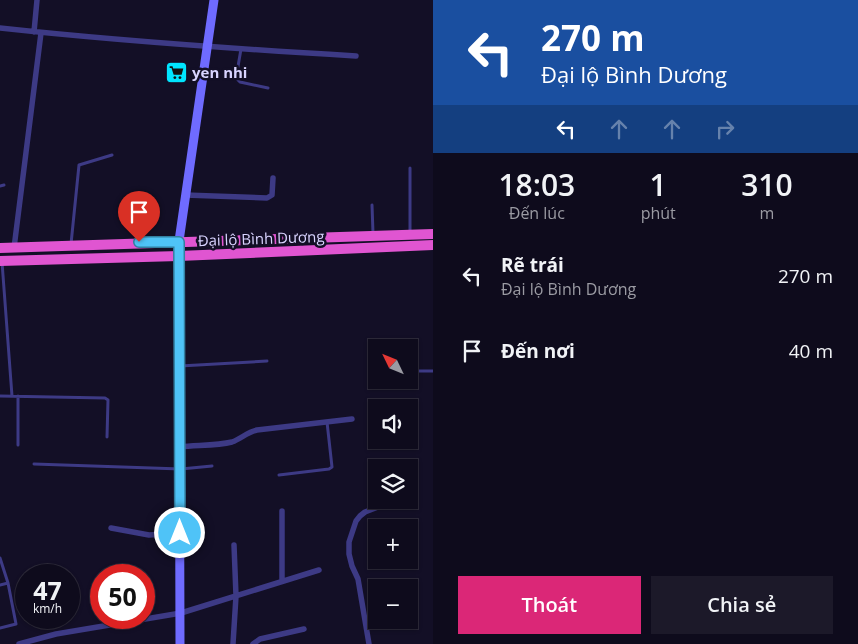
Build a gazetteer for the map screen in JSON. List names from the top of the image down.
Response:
{
  "streets": {
    "highway": ["Đại lộ Bình Dương"]
  },
  "places": {
    "supermarket": ["yen nhi"]
  },
  "north": "top left",
  "page": {
    "turn": ["270 m", "Đại lộ Bình Dương"],
    "eta": [
      "18:03",
      "Đến lúc",
      "1",
      "phút",
      "310",
      "m"
    ],
    "list": [
      {
        "name": "Rẽ trái",
        "note": "Đại lộ Bình Dương",
        "value": "270 m"
      },
      {
        "name": "Đến nơi",
        "value": "40 m"
      }
    ],
    "map_buttons": ["+", "−"],
    "speed": "47 km/h",
    "limit": "50",
    "buttons": ["Thoát", "Chia sẻ"]
  }
}
